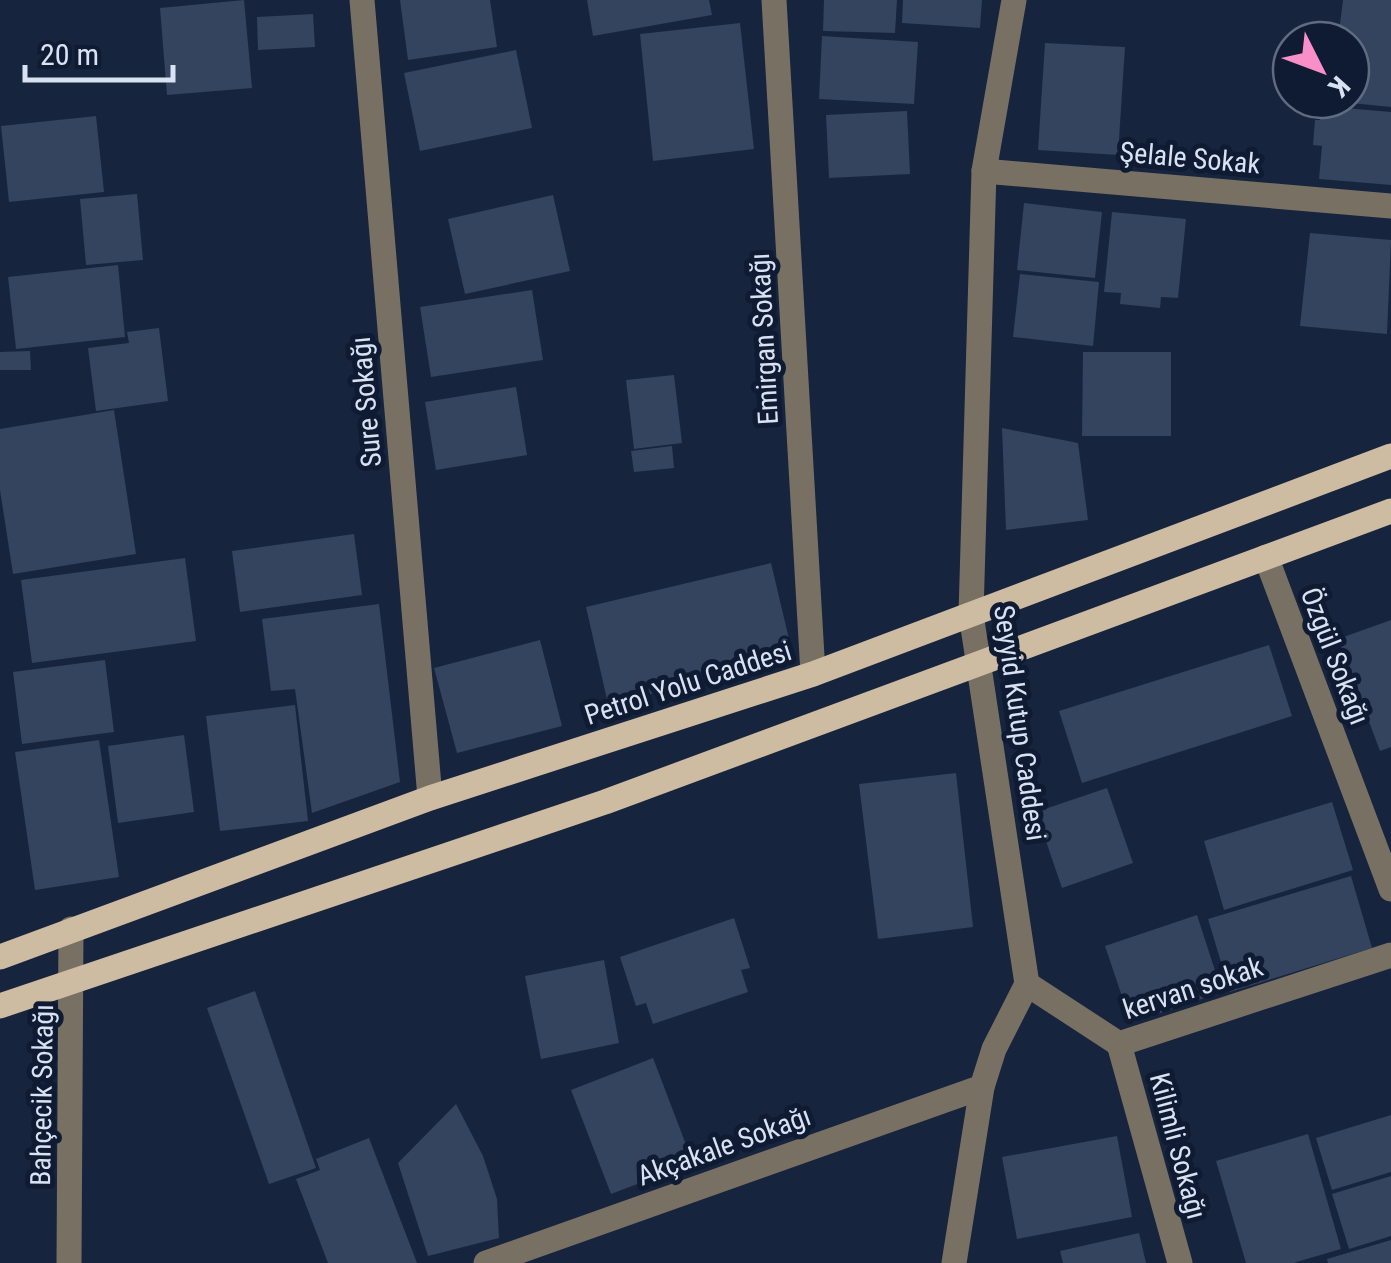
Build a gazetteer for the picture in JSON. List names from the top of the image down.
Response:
{
  "streets": {
    "main road": ["Petrol Yolu Caddesi"],
    "street": [
      "Şelale Sokak",
      "Emirgan Sokağı",
      "Sure Sokağı",
      "Özgül Sokağı",
      "Seyyid Kutup Caddesi",
      "kervan sokak",
      "Bahçecik Sokağı",
      "Akçakale Sokağı",
      "Kilimli Sokağı"
    ]
  },
  "crossings": [
    ["Şelale Sokak", "Seyyid Kutup Caddesi"],
    ["Emirgan Sokağı", "Petrol Yolu Caddesi"],
    ["Sure Sokağı", "Petrol Yolu Caddesi"],
    ["Petrol Yolu Caddesi", "Seyyid Kutup Caddesi"],
    ["Petrol Yolu Caddesi", "Bahçecik Sokağı"],
    ["Seyyid Kutup Caddesi", "kervan sokak"],
    ["kervan sokak", "Kilimli Sokağı"]
  ],
  "scale_bar": "20 m",
  "north": "bottom right"
}
